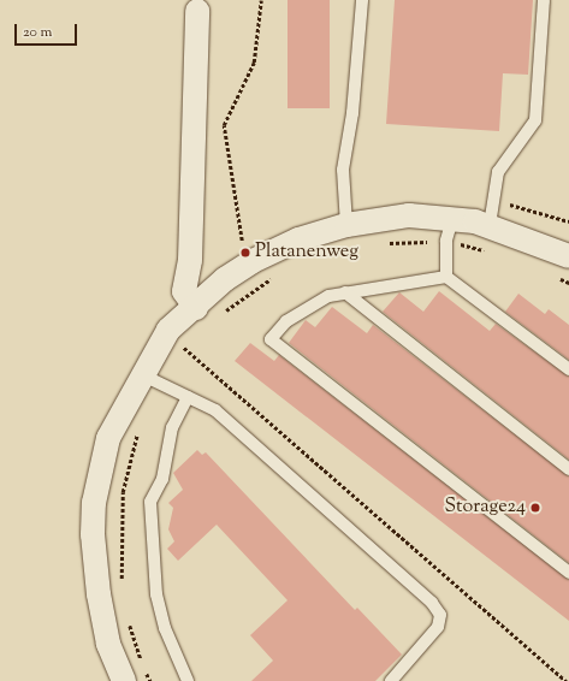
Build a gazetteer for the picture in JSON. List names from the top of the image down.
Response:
{
  "places": ["Platanenweg", "Storage24"],
  "scale_bar": "20 m"
}
